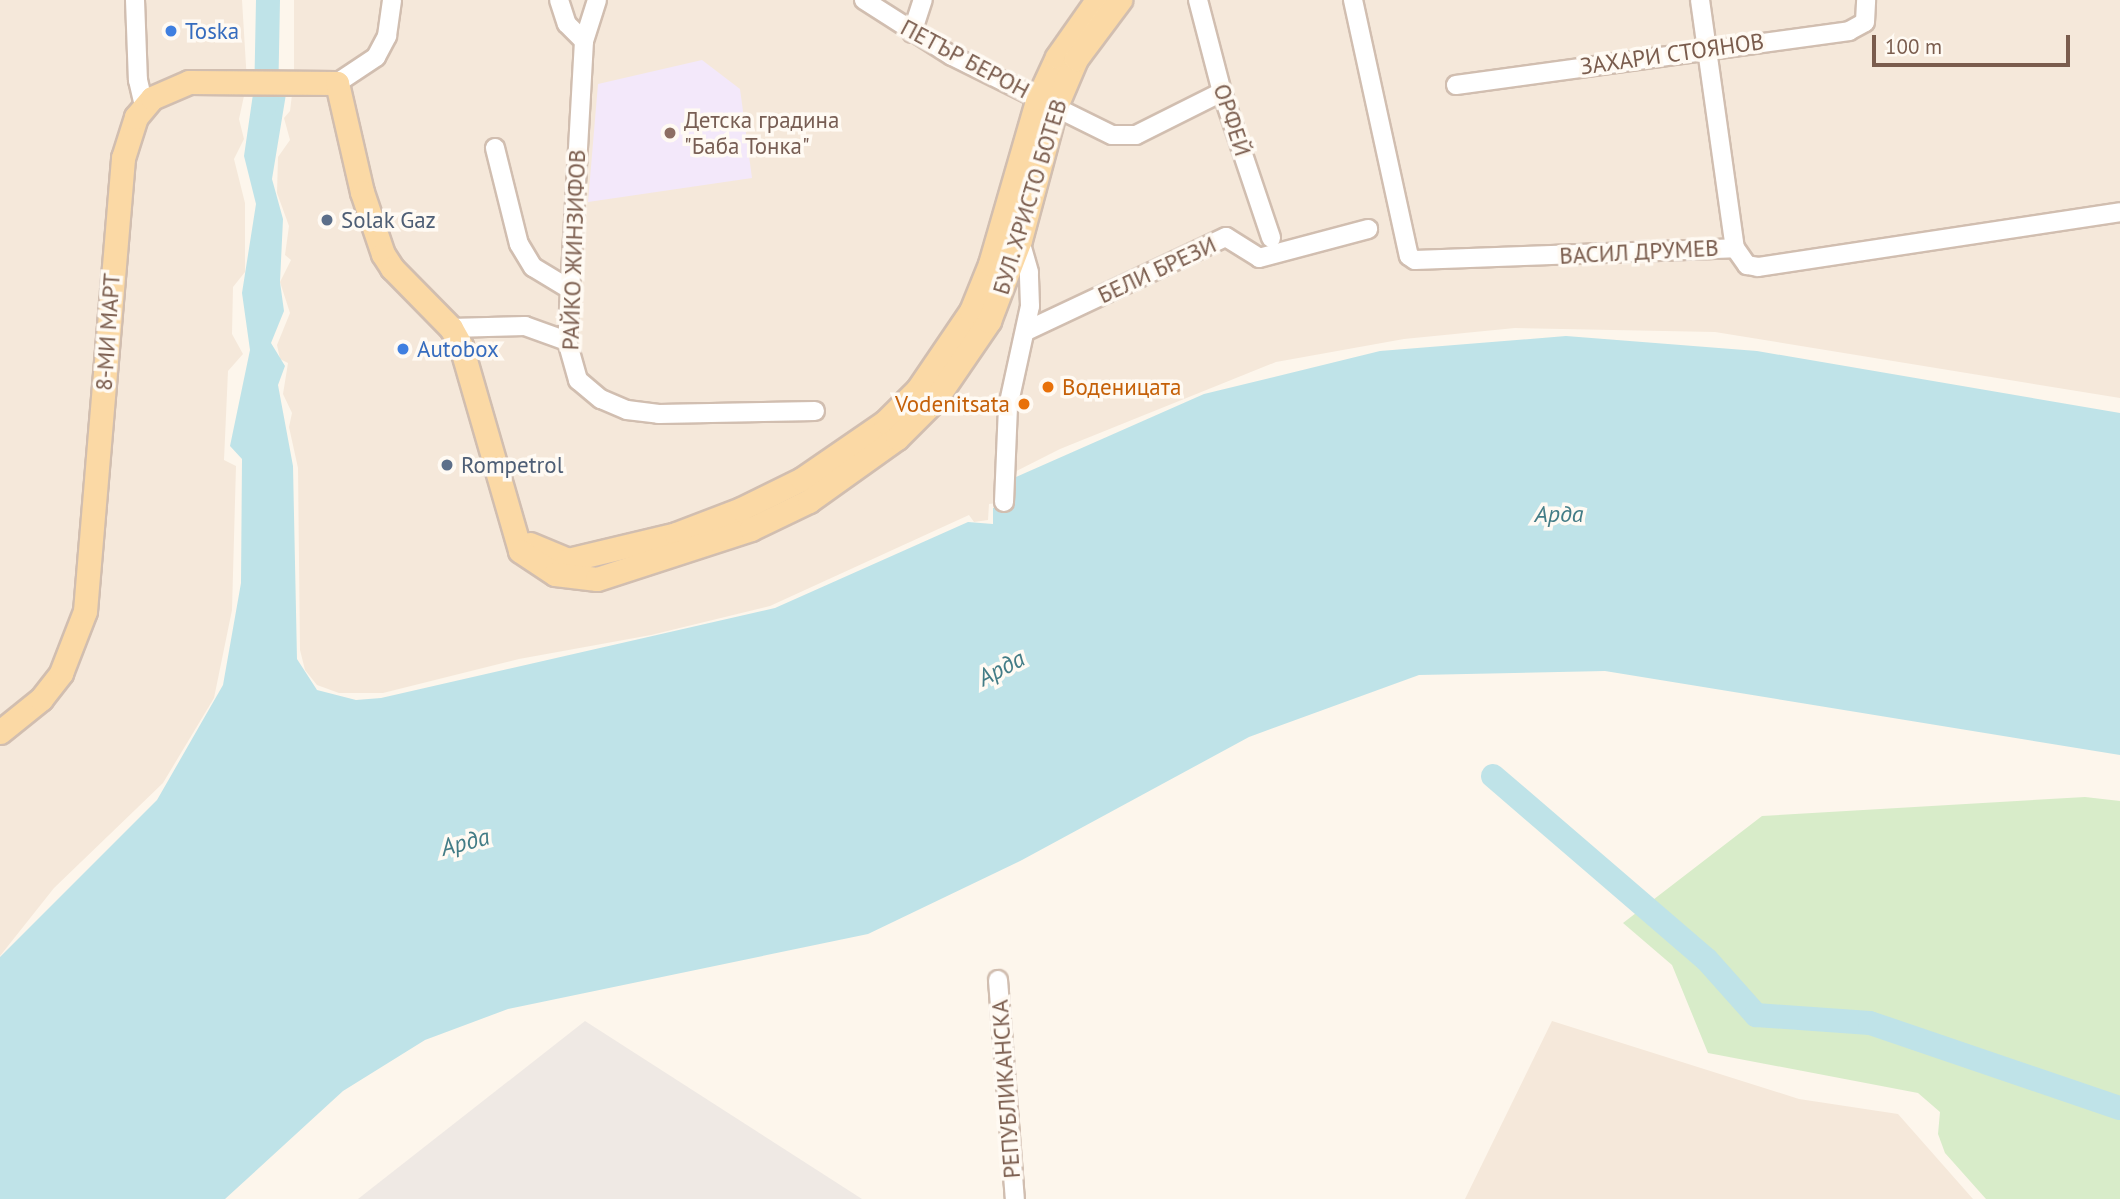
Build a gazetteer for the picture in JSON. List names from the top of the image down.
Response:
{
  "streets": {
    "main road": ["БУЛ. ХРИСТО БОТЕВ", "8-МИ МАРТ"],
    "street": [
      "ЗАХАРИ СТОЯНОВ",
      "ПЕТЪР БЕРОН",
      "ОРФЕЙ",
      "РАЙКО ЖИНЗИФОВ",
      "ВАСИЛ ДРУМЕВ",
      "БЕЛИ БРЕЗИ",
      "РЕПУБЛИКАНСКА"
    ]
  },
  "crossings": [
    ["ПЕТЪР БЕРОН", "ОРФЕЙ"],
    ["ПЕТЪР БЕРОН", "БУЛ. ХРИСТО БОТЕВ"]
  ],
  "water": ["Арда"],
  "places": [
    "Toska",
    "Детска градина \"Баба Тонка\"",
    "Solak Gaz",
    "Autobox",
    "Воденицата",
    "Vodenitsata",
    "Rompetrol"
  ],
  "scale_bar": "100 m"
}
